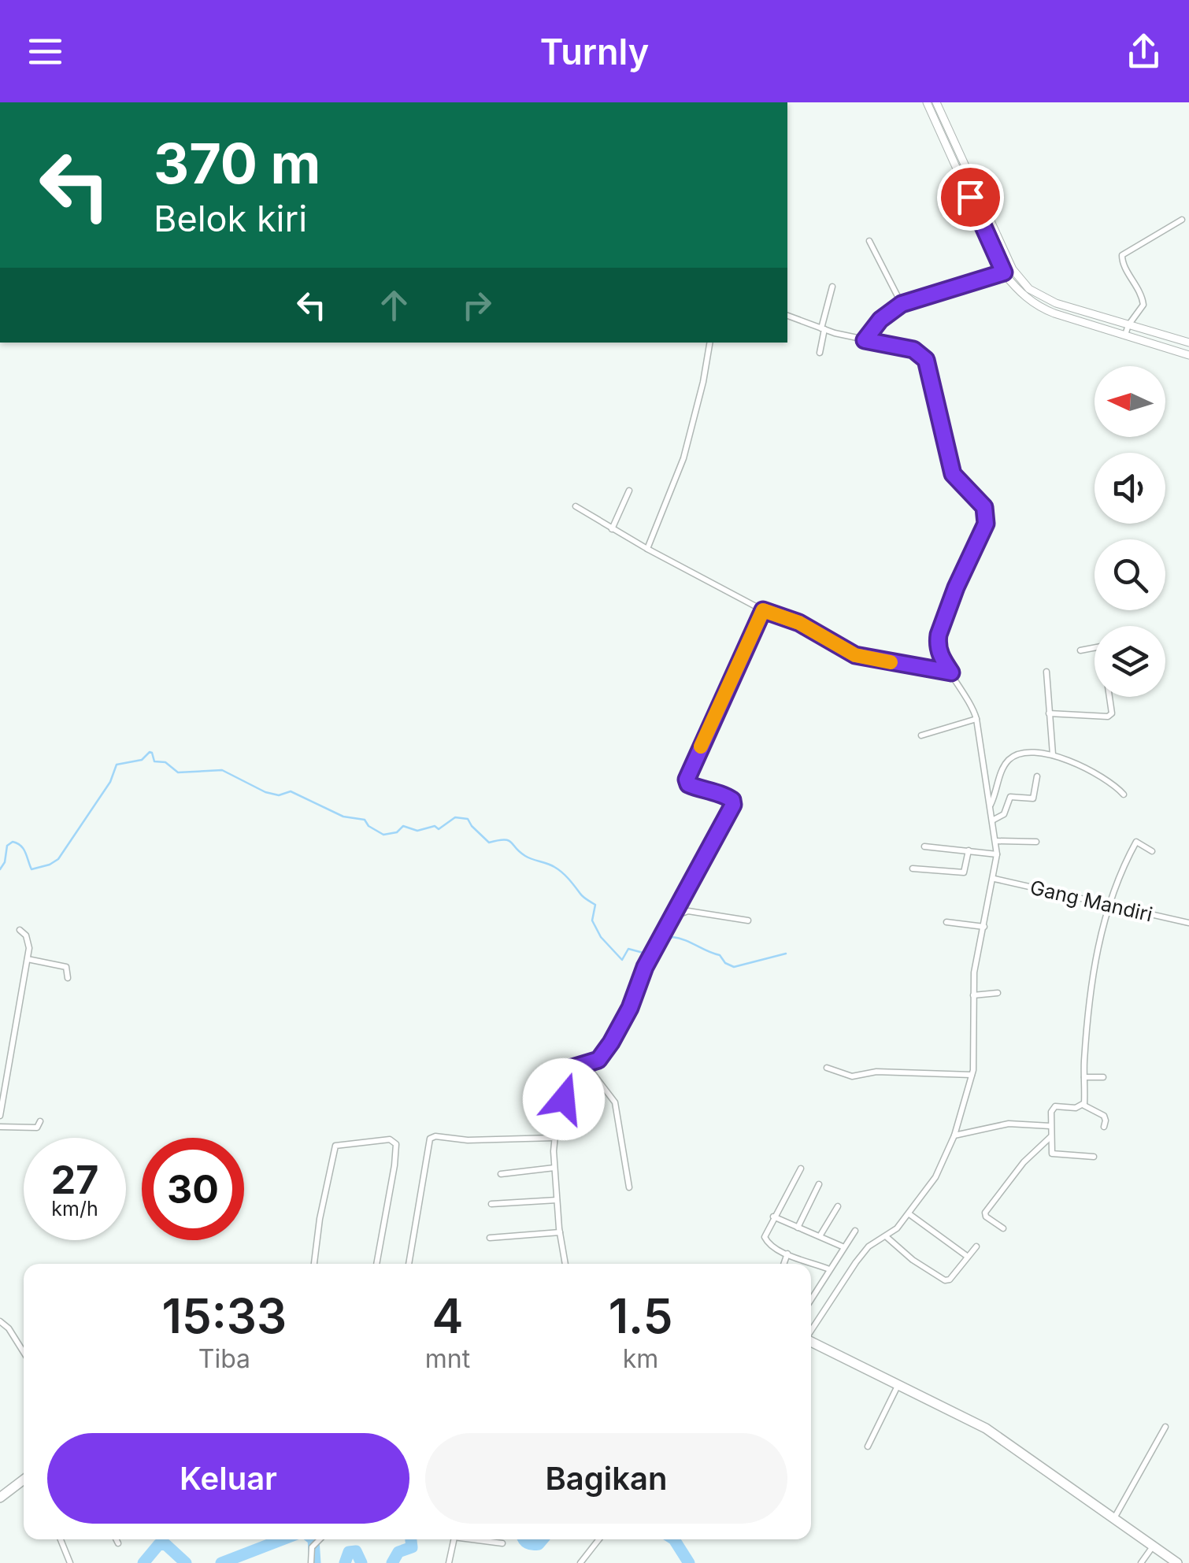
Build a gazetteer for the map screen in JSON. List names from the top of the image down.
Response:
{
  "streets": {
    "street": ["Gang Mandiri"]
  },
  "north": "left",
  "page": {
    "header": "Turnly",
    "turn": ["370 m", "Belok kiri"],
    "speed": "27 km/h",
    "limit": "30",
    "eta": [
      "15:33",
      "Tiba",
      "4",
      "mnt",
      "1.5",
      "km"
    ],
    "buttons": ["Keluar", "Bagikan"]
  }
}
